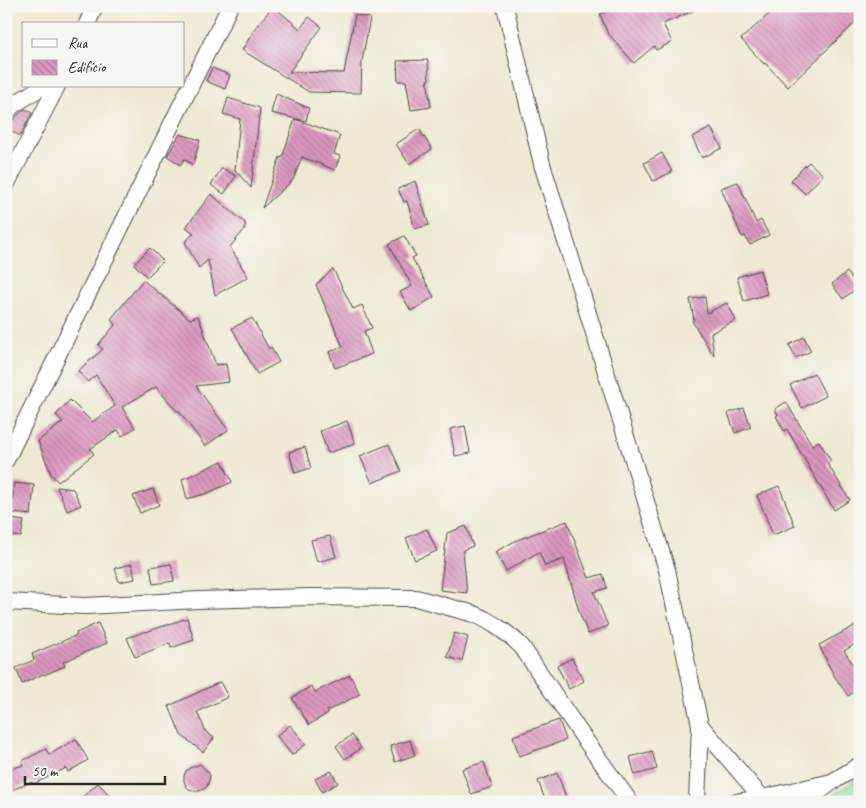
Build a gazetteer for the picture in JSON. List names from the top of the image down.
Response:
{
  "legend": ["Rua", "Edifício"],
  "scale_bar": "50 m"
}
